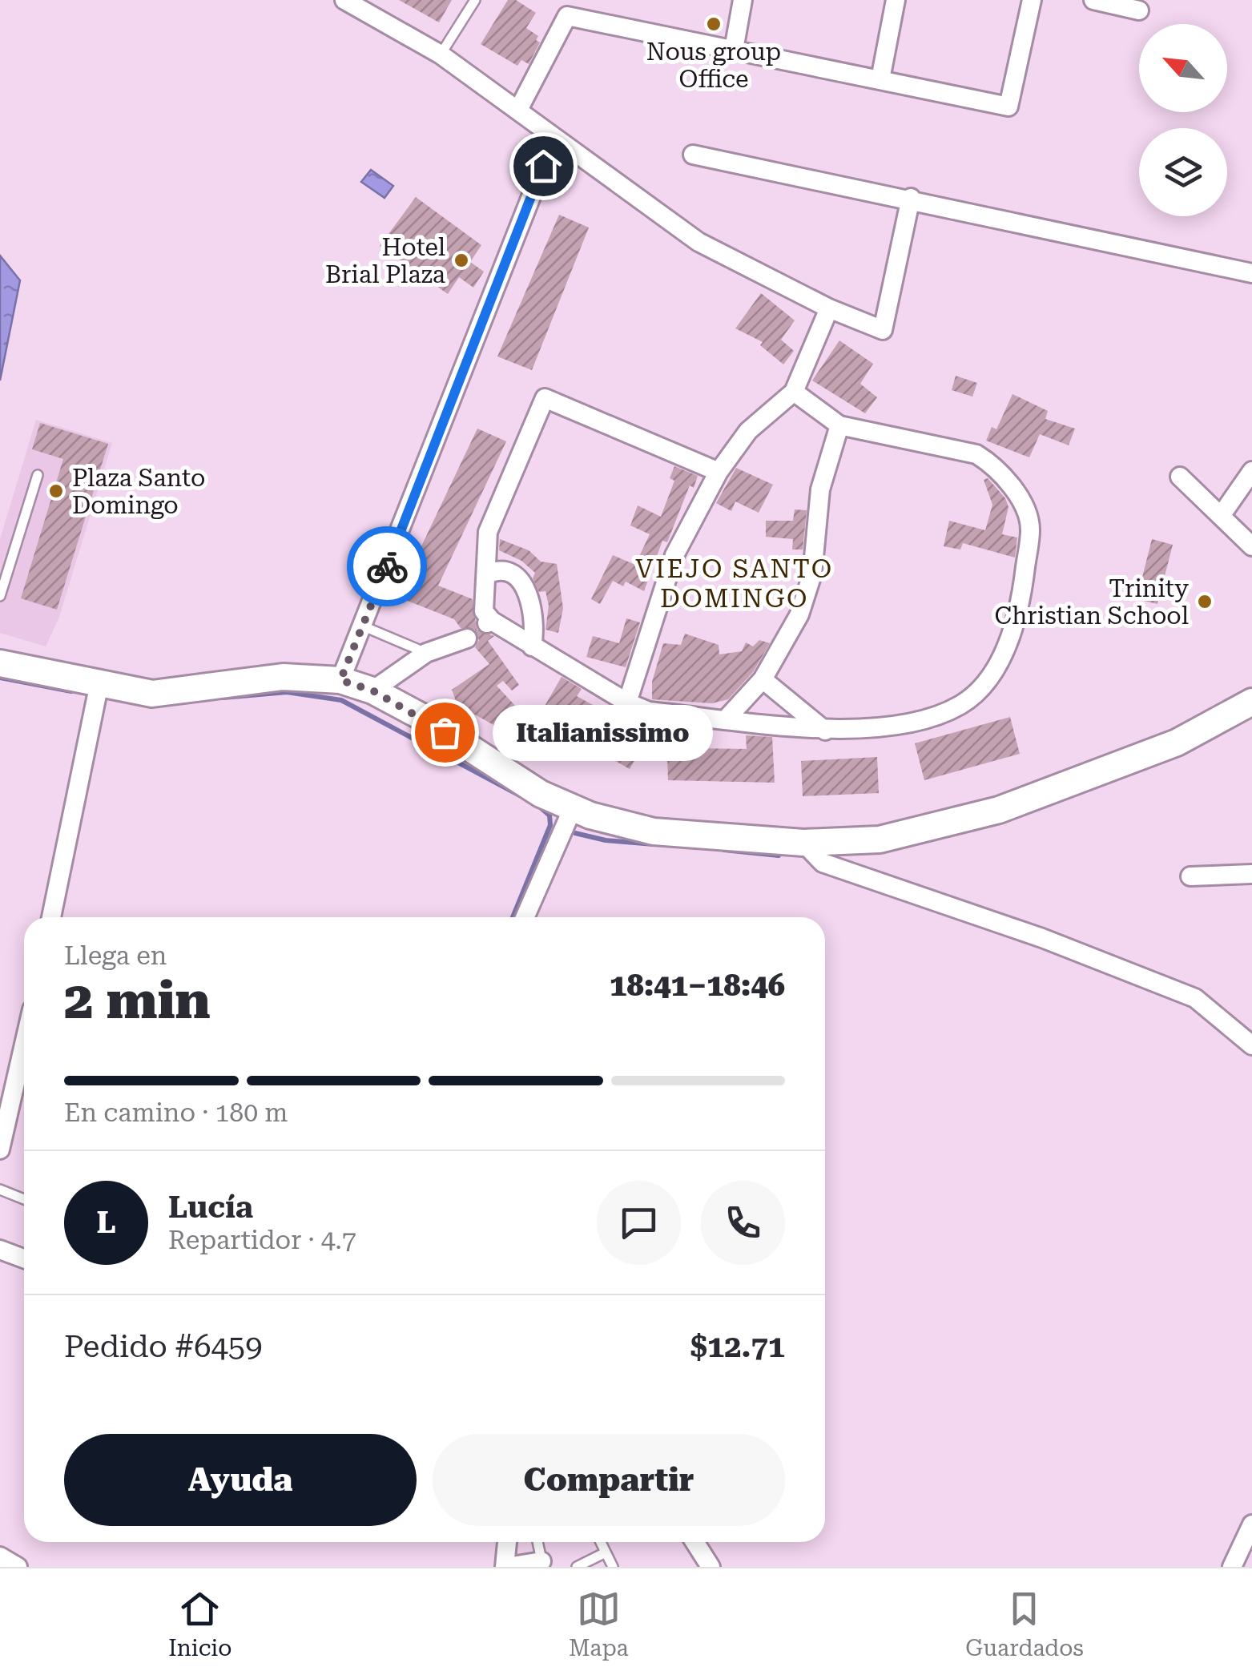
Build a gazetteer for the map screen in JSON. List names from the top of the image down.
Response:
{
  "districts": ["VIEJO SANTO DOMINGO"],
  "places": [
    "Nous group Office",
    "Hotel Brial Plaza",
    "Plaza Santo Domingo",
    "Trinity Christian School",
    "Italianissimo"
  ],
  "north": "top left",
  "page": {
    "bubble": "Italianissimo",
    "heading": ["2 min", "Llega en", "18:41–18:46"],
    "panel": [
      "Lucía",
      "Repartidor · 4.7",
      "Pedido #6459",
      "$12.71"
    ],
    "bar": "En camino · 180 m",
    "round": "L",
    "buttons": ["Ayuda", "Compartir"],
    "tabs": ["Inicio", "Mapa", "Guardados"]
  }
}
